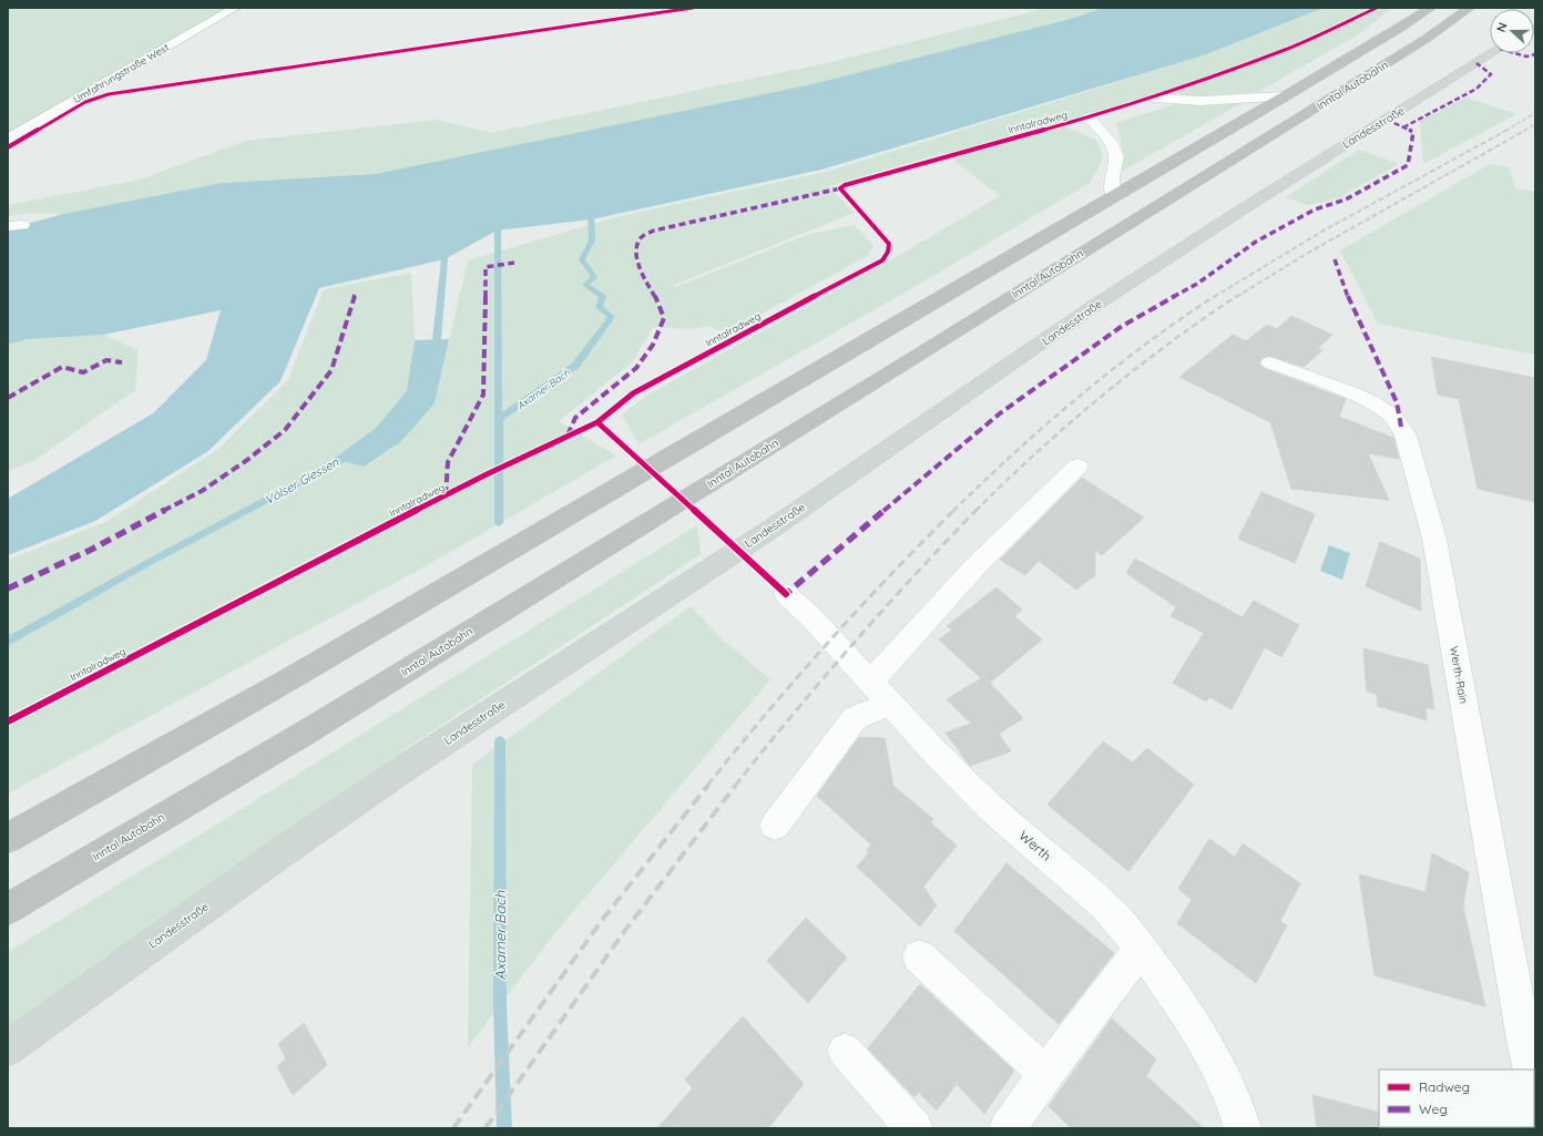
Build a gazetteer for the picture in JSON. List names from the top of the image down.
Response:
{
  "streets": {
    "highway": ["Inntal Autobahn"],
    "main road": ["Landesstraße"],
    "street": ["Umfahrungstraße West", "Werth-Rain", "Werth"],
    "cycle path": ["Inntalradweg"]
  },
  "water": ["Axamer Bach", "Völser Giessen"],
  "legend": ["Radweg", "Weg"],
  "north": "left"
}
